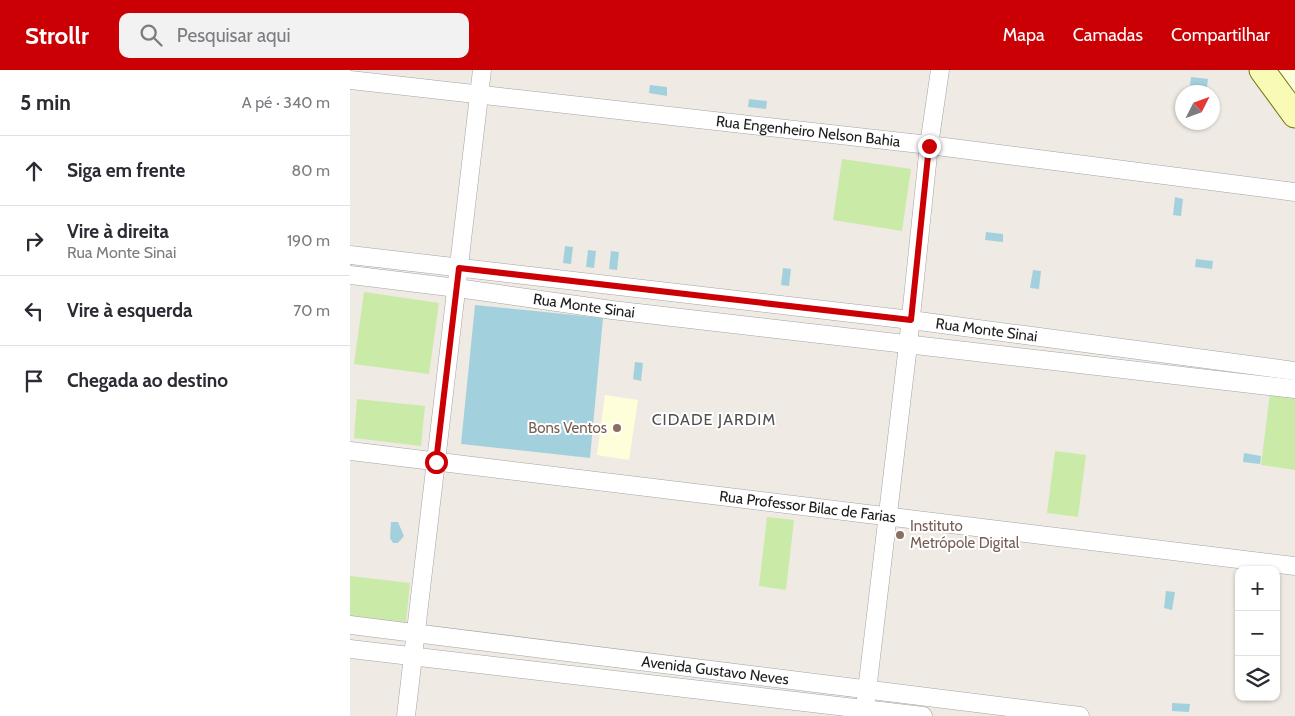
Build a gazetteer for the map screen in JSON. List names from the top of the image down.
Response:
{
  "streets": {
    "street": [
      "Rua Engenheiro Nelson Bahia",
      "Rua Monte Sinai",
      "Rua Professor Bilac de Farias",
      "Avenida Gustavo Neves"
    ]
  },
  "districts": ["CIDADE JARDIM"],
  "places": ["Bons Ventos", "Instituto Metrópole Digital"],
  "north": "top right",
  "page": {
    "header": "Strollr",
    "search": "Pesquisar aqui",
    "nav": ["Mapa", "Camadas", "Compartilhar"],
    "heading": ["5 min", "A pé · 340 m"],
    "list": [
      ["Siga em frente", "80 m"],
      ["Vire à direita", "Rua Monte Sinai", "190 m"],
      ["Vire à esquerda", "70 m"],
      "Chegada ao destino"
    ],
    "map_buttons": ["+", "−"]
  }
}
